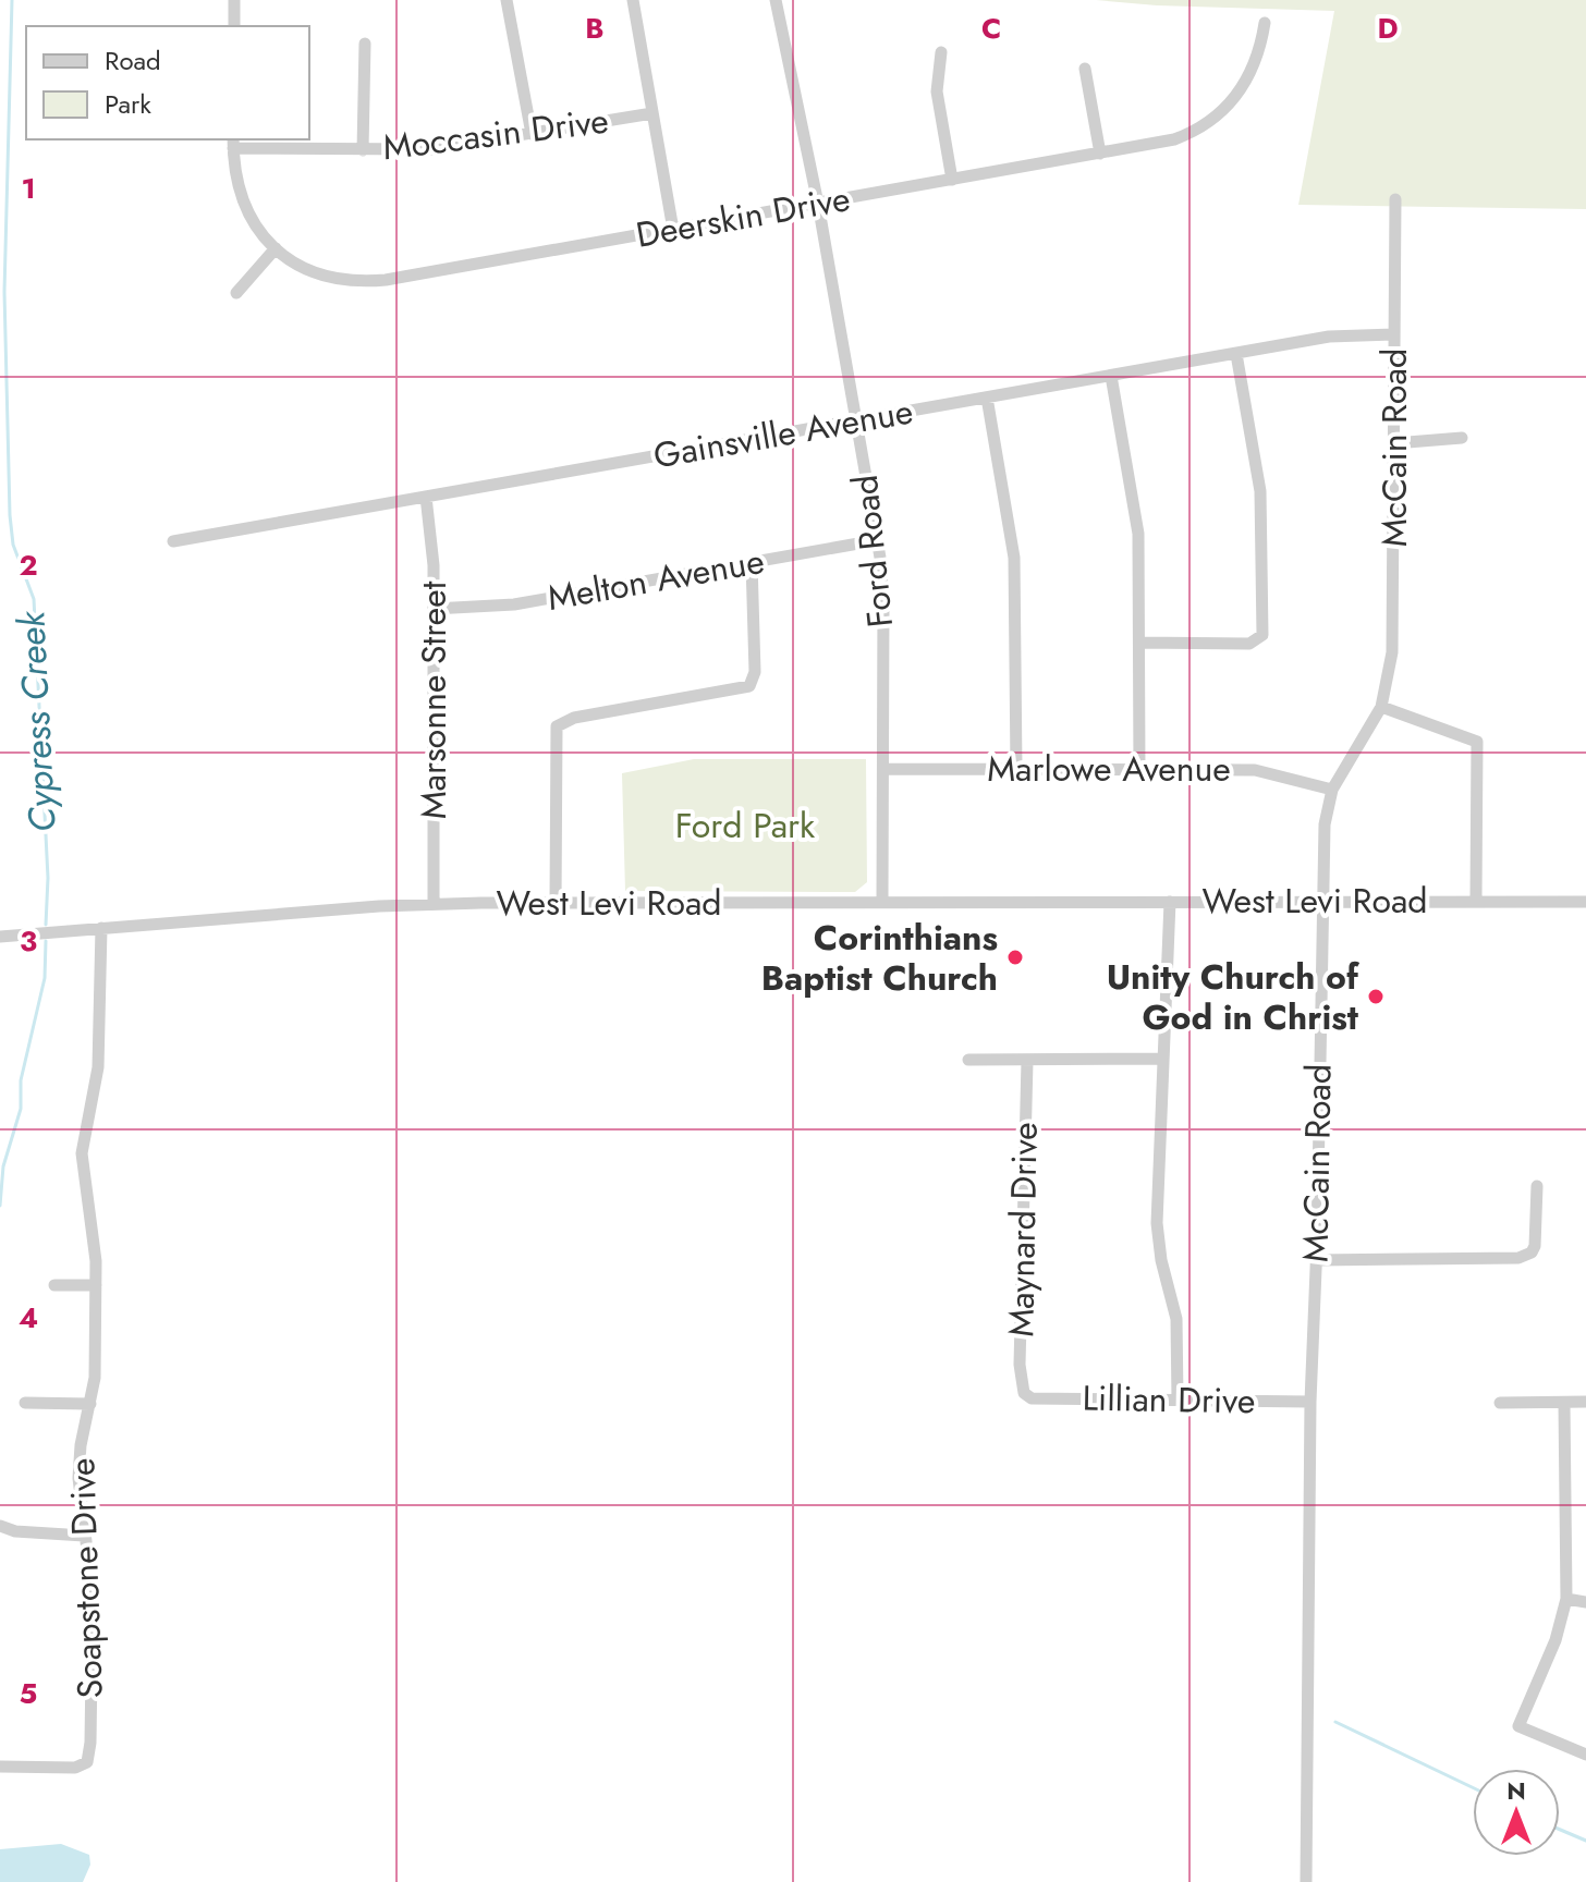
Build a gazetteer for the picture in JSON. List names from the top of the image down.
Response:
{
  "streets": {
    "street": [
      "Moccasin Drive",
      "Deerskin Drive",
      "Gainsville Avenue",
      "McCain Road",
      "Ford Road",
      "Melton Avenue",
      "Marsonne Street",
      "Marlowe Avenue",
      "West Levi Road",
      "Maynard Drive",
      "Lillian Drive",
      "Soapstone Drive"
    ]
  },
  "crossings": [
    ["Moccasin Drive", "Deerskin Drive"],
    ["Deerskin Drive", "Ford Road"],
    ["Gainsville Avenue", "McCain Road"],
    ["Gainsville Avenue", "Ford Road"],
    ["Gainsville Avenue", "Marsonne Street"],
    ["McCain Road", "Marlowe Avenue"],
    ["McCain Road", "West Levi Road"],
    ["McCain Road", "Lillian Drive"],
    ["Ford Road", "Melton Avenue"],
    ["Ford Road", "Marlowe Avenue"],
    ["Ford Road", "West Levi Road"],
    ["Melton Avenue", "Marsonne Street"],
    ["Marsonne Street", "West Levi Road"],
    ["West Levi Road", "Soapstone Drive"],
    ["Maynard Drive", "Lillian Drive"]
  ],
  "water": ["Cypress Creek"],
  "parks": ["Ford Park"],
  "places": ["Corinthians Baptist Church", "Unity Church of God in Christ"],
  "legend": ["Road", "Park"],
  "north": "top",
  "grid": {
    "columns": ["B", "C", "D"],
    "rows": [
      "1",
      "2",
      "3",
      "4",
      "5"
    ]
  }
}
